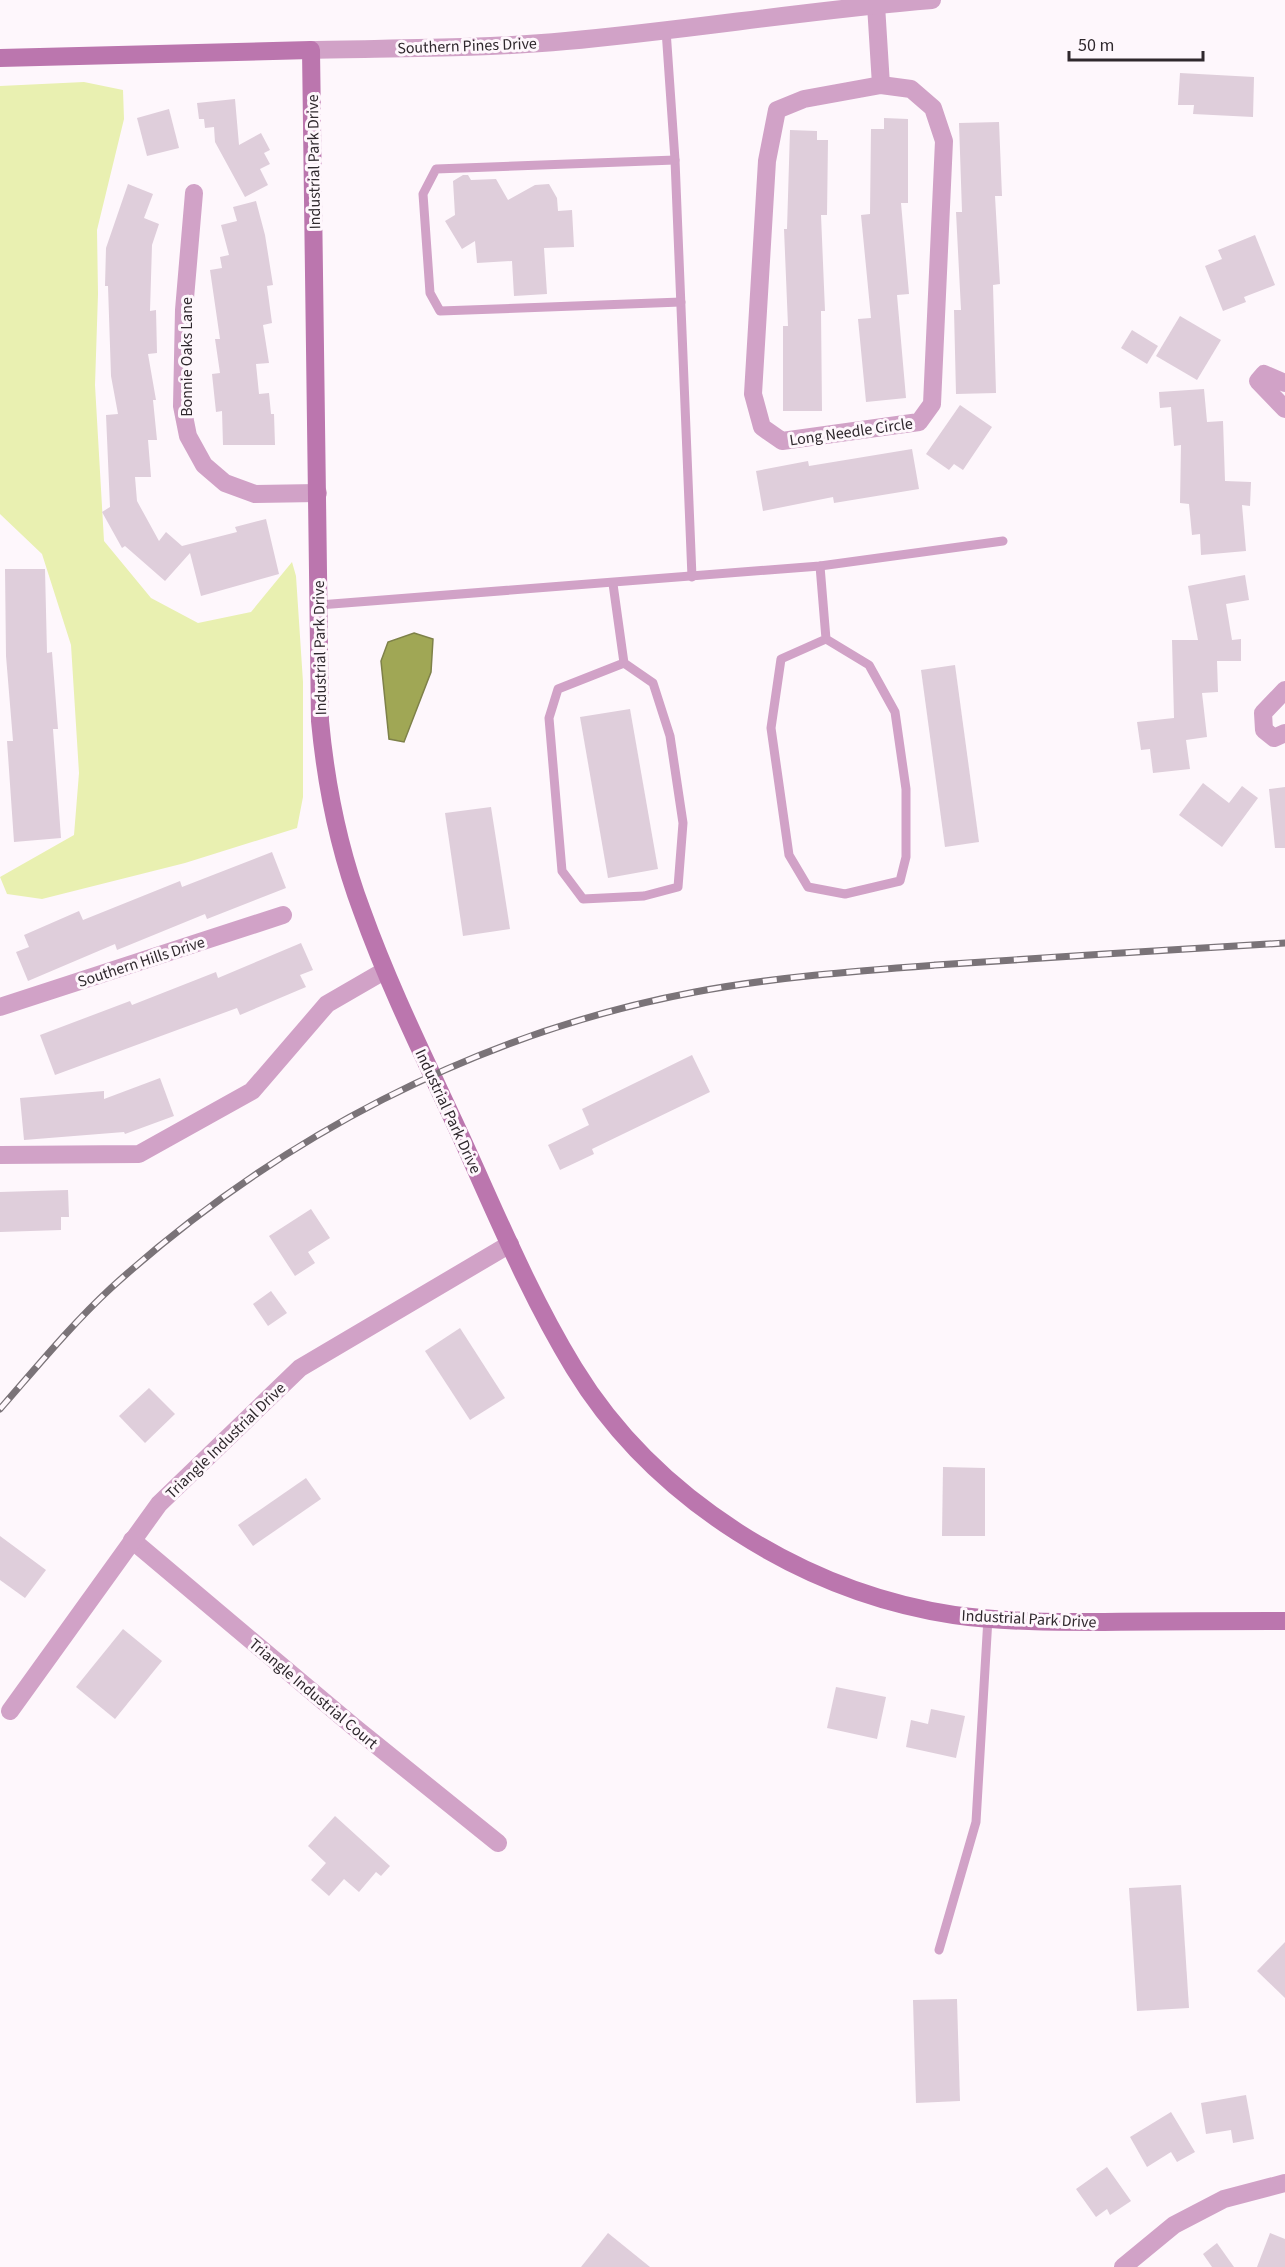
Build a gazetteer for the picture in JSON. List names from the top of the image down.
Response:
{
  "streets": {
    "street": [
      "Southern Pines Drive",
      "Industrial Park Drive",
      "Bonnie Oaks Lane",
      "Long Needle Circle",
      "Southern Hills Drive",
      "Triangle Industrial Drive",
      "Triangle Industrial Court"
    ]
  },
  "crossings": [
    ["Southern Pines Drive", "Industrial Park Drive"],
    ["Industrial Park Drive", "Bonnie Oaks Lane"],
    ["Industrial Park Drive", "Triangle Industrial Drive"],
    ["Triangle Industrial Drive", "Triangle Industrial Court"]
  ],
  "scale_bar": "50 m"
}
